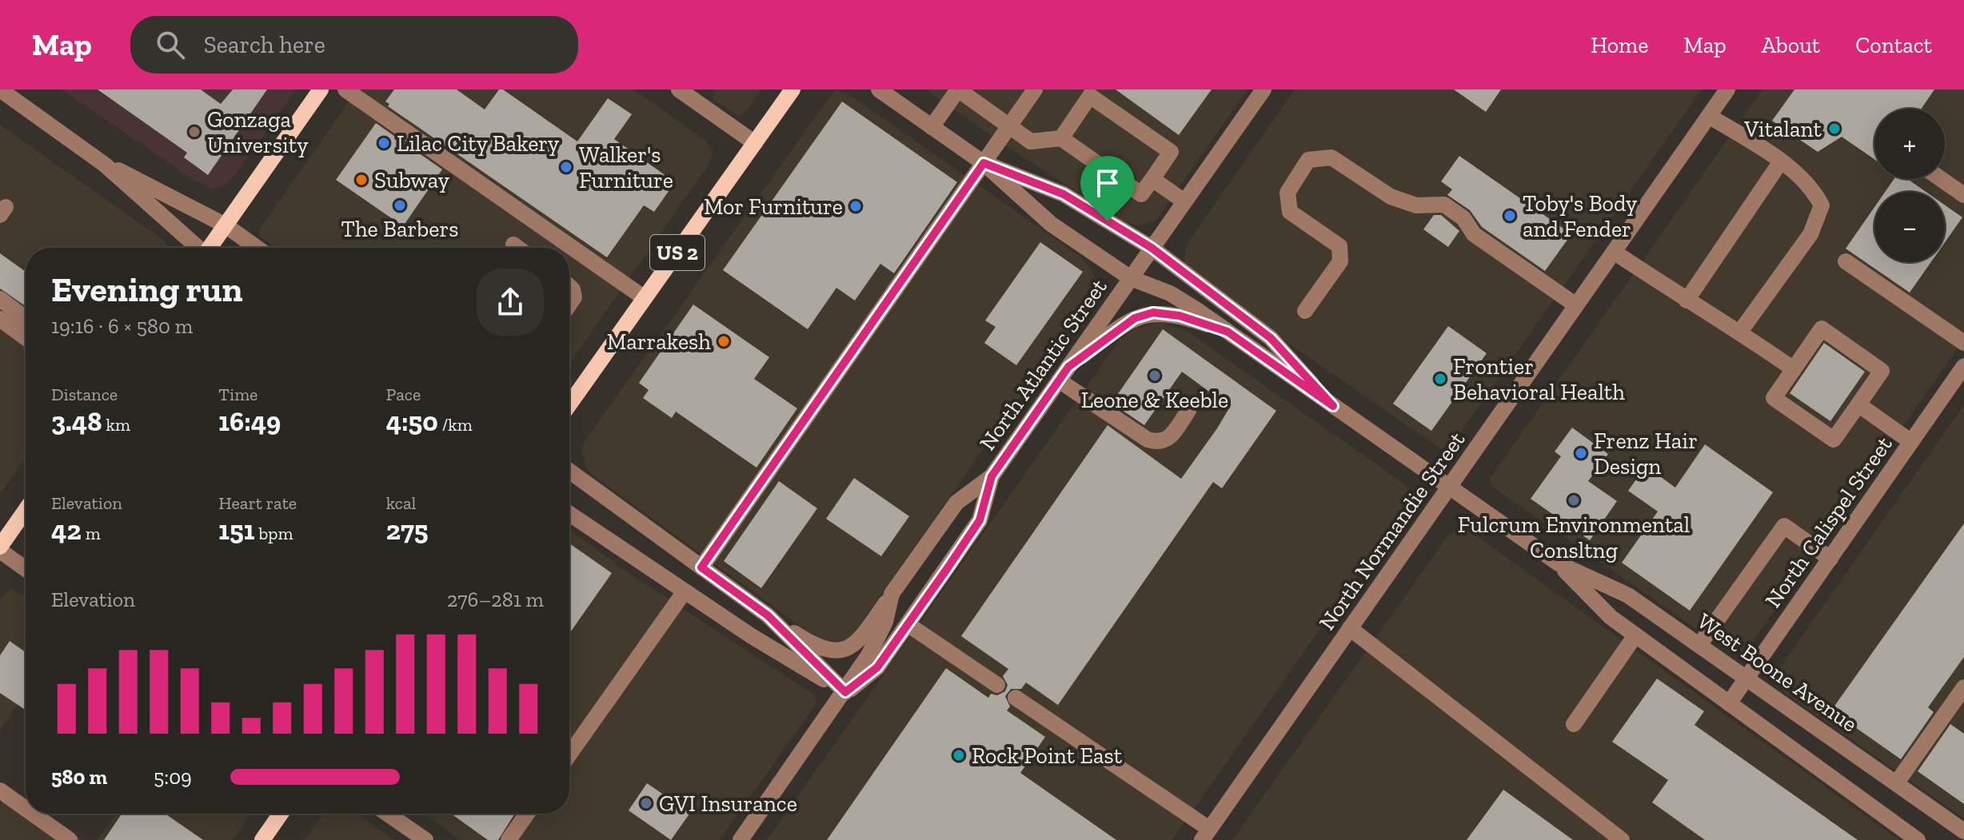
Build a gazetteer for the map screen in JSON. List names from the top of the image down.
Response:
{
  "streets": {
    "main road": ["US 2"],
    "street": [
      "North Atlantic Street",
      "North Calispel Street",
      "North Normandie Street",
      "West Boone Avenue"
    ]
  },
  "crossings": [
    ["North Atlantic Street", "West Boone Avenue"],
    ["North Calispel Street", "West Boone Avenue"],
    ["North Normandie Street", "West Boone Avenue"]
  ],
  "places": [
    "Vitalant",
    "Gonzaga University",
    "Lilac City Bakery",
    "Walker's Furniture",
    "Subway",
    "The Barbers",
    "Mor Furniture",
    "Toby's Body and Fender",
    "Marrakesh",
    "Leone & Keeble",
    "Frontier Behavioral Health",
    "Frenz Hair Design",
    "Fulcrum Environmental Consltng",
    "Rock Point East",
    "GVI Insurance"
  ],
  "page": {
    "header": "Map",
    "search": "Search here",
    "nav": [
      "Home",
      "Map",
      "About",
      "Contact"
    ],
    "map_buttons": ["+", "−"],
    "heading": ["Evening run", "19:16 · 6 × 580 m"],
    "stats": [
      ["Distance", "3.48 km"],
      ["Time", "16:49"],
      ["Pace", "4:50 /km"],
      ["Elevation", "42 m"],
      ["Heart rate", "151 bpm"],
      ["kcal", "275"]
    ],
    "chart": ["Elevation", "276–281 m"],
    "list": [
      {
        "name": "580 m",
        "note": "5:09"
      }
    ]
  }
}
